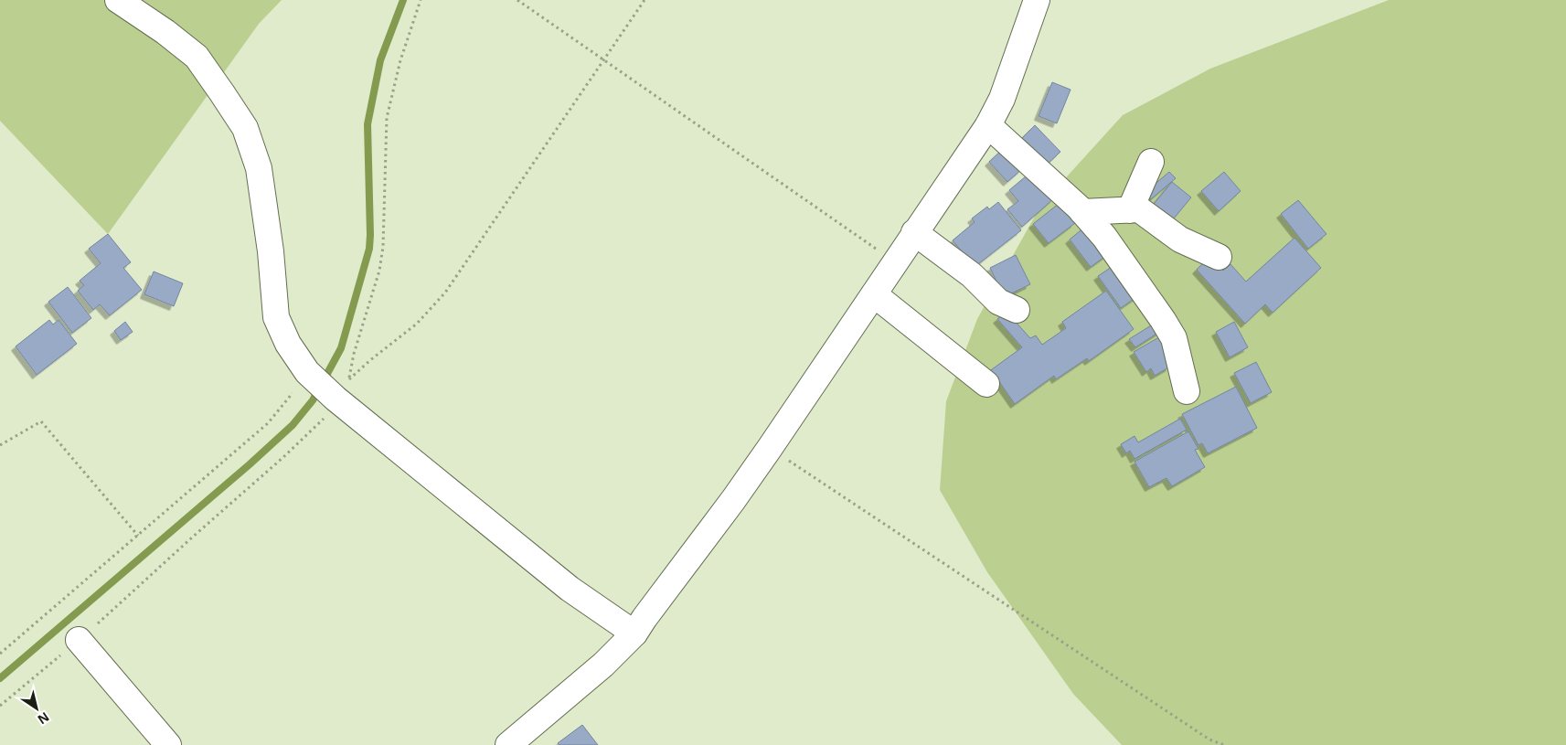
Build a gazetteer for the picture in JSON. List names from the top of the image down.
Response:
{
  "north": "bottom right"
}
